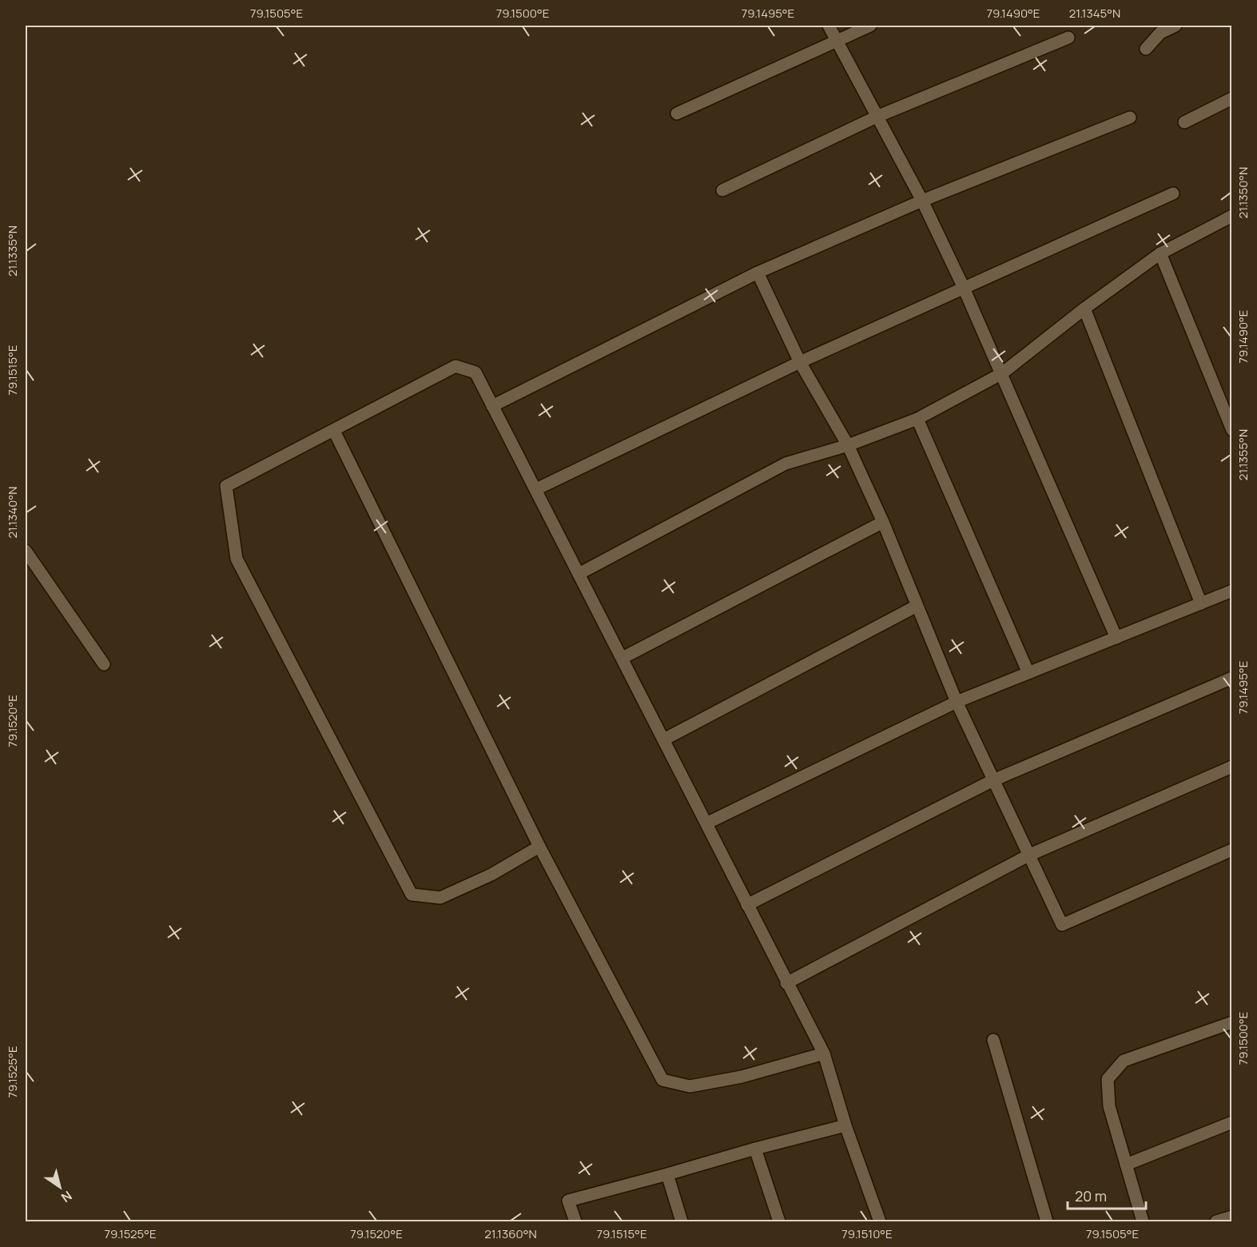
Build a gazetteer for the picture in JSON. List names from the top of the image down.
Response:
{
  "scale_bar": "20 m",
  "north": "bottom right",
  "coordinates": [
    "79.1505°E",
    "79.1500°E",
    "79.1495°E",
    "79.1490°E",
    "21.1345°N",
    "21.1350°N",
    "21.1335°N",
    "79.1515°E",
    "21.1355°N",
    "21.1340°N",
    "79.1520°E",
    "79.1525°E",
    "21.1360°N",
    "79.1510°E"
  ]
}
